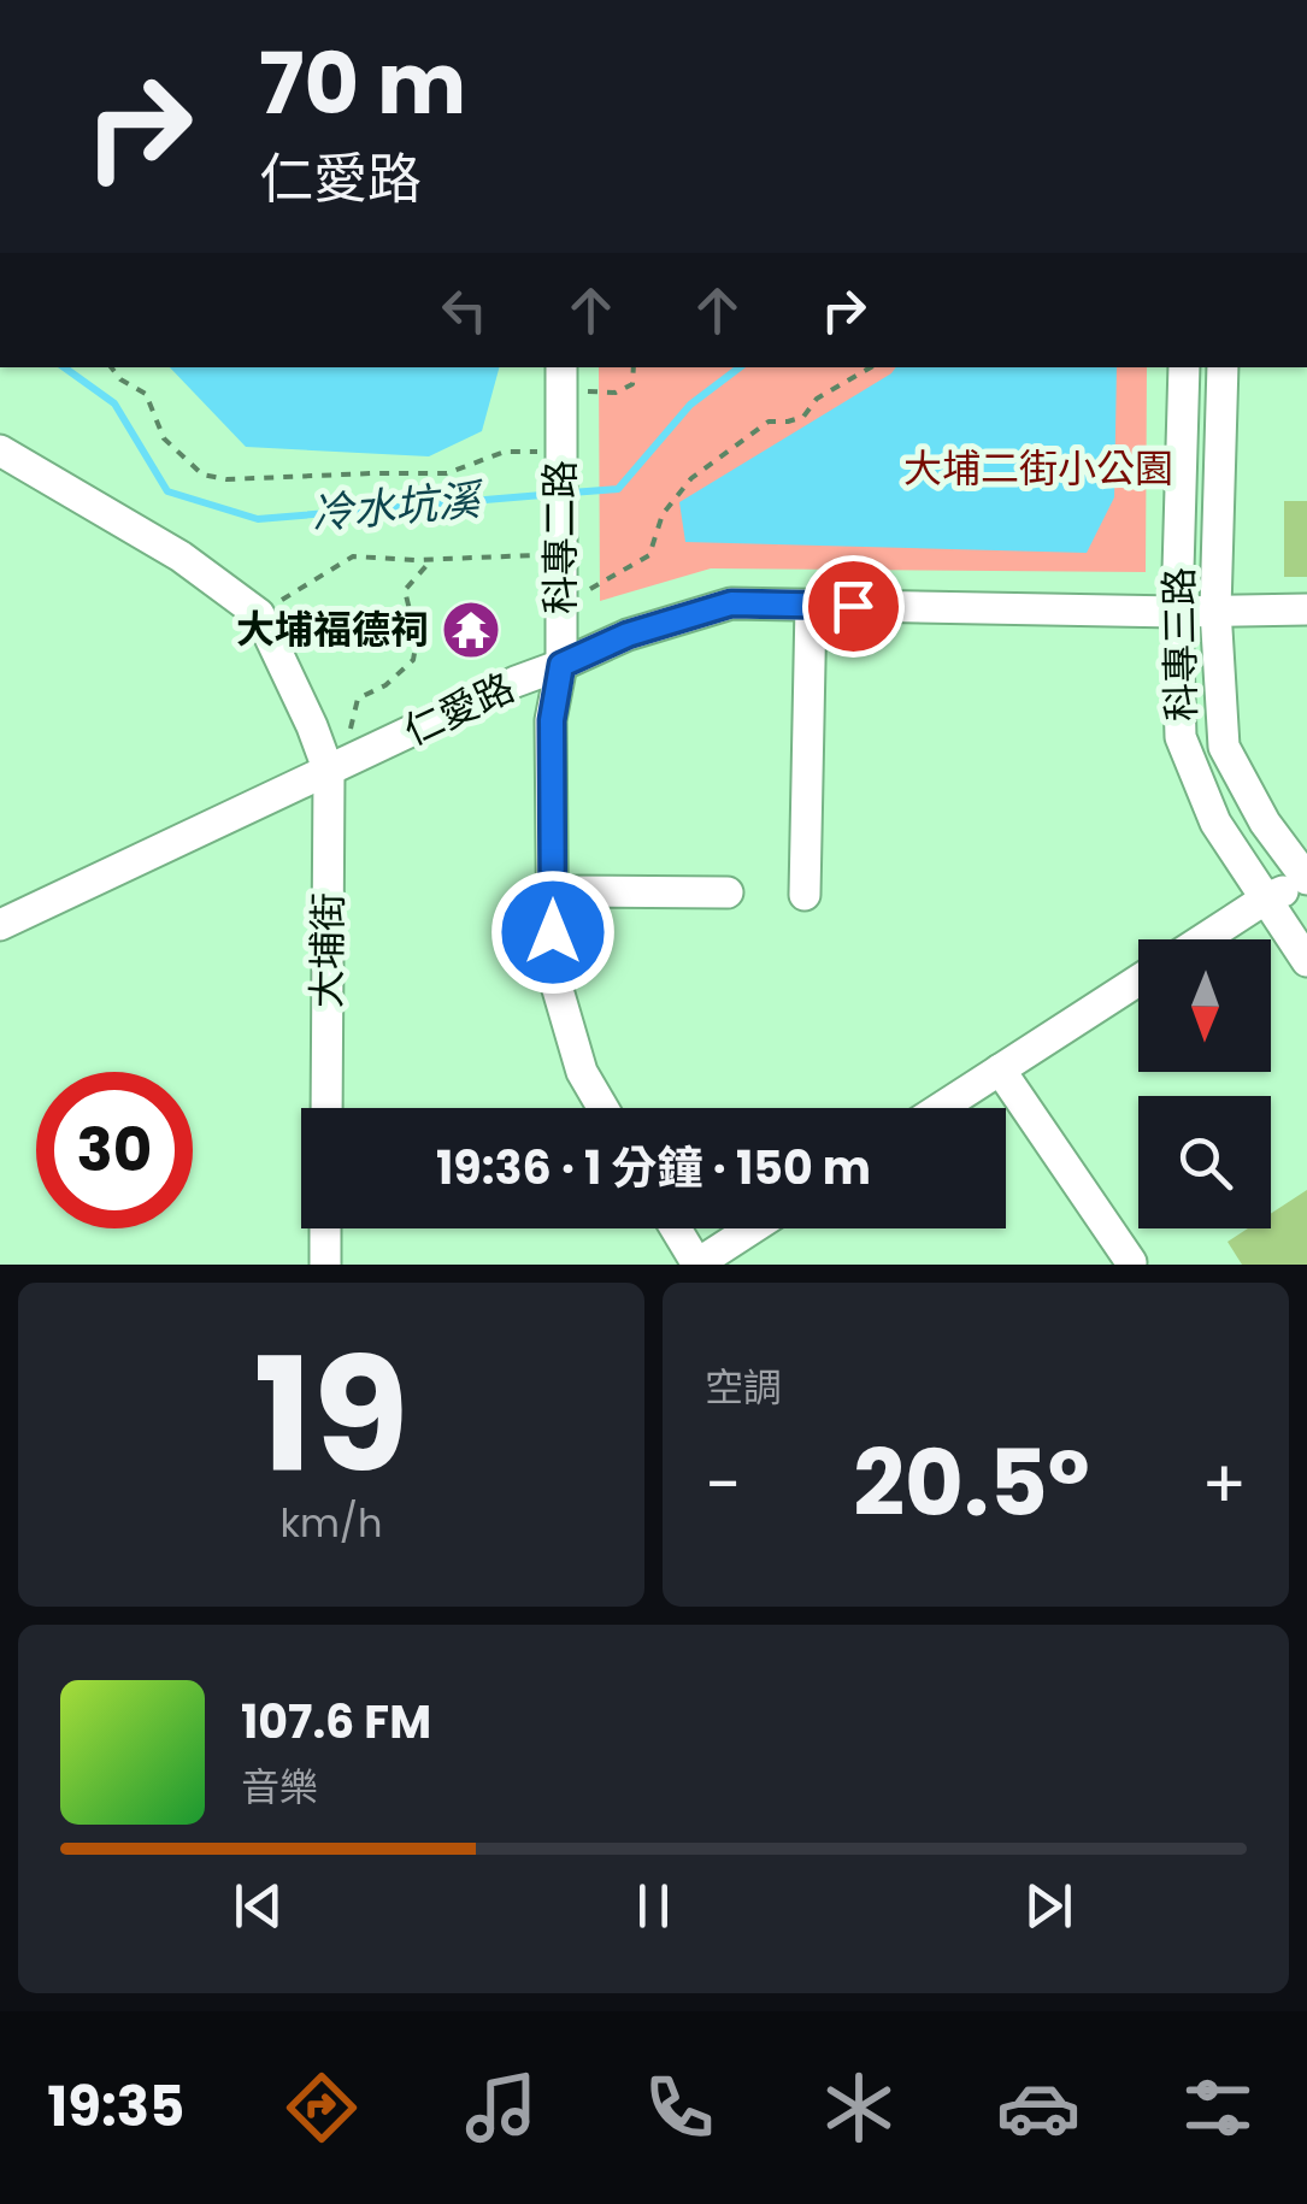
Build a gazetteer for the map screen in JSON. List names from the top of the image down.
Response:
{
  "streets": {
    "street": [
      "科專二路",
      "科專三路",
      "仁愛路",
      "大埔街"
    ]
  },
  "crossings": [
    ["科專二路", "仁愛路"],
    ["科專三路", "仁愛路"],
    ["仁愛路", "大埔街"]
  ],
  "water": ["冷水坑溪"],
  "parks": ["大埔二街小公園"],
  "places": {
    "temple": ["大埔福德祠"]
  },
  "north": "bottom",
  "page": {
    "turn": ["70 m", "仁愛路"],
    "limit": "30",
    "trip": "19:36 · 1 分鐘 · 150 m",
    "tile": [
      ["19", "km/h"],
      "空調"
    ],
    "heat": ["−", "20.5°", "+"],
    "song": ["107.6 FM", "音樂"],
    "tabs": "19:35"
  }
}
